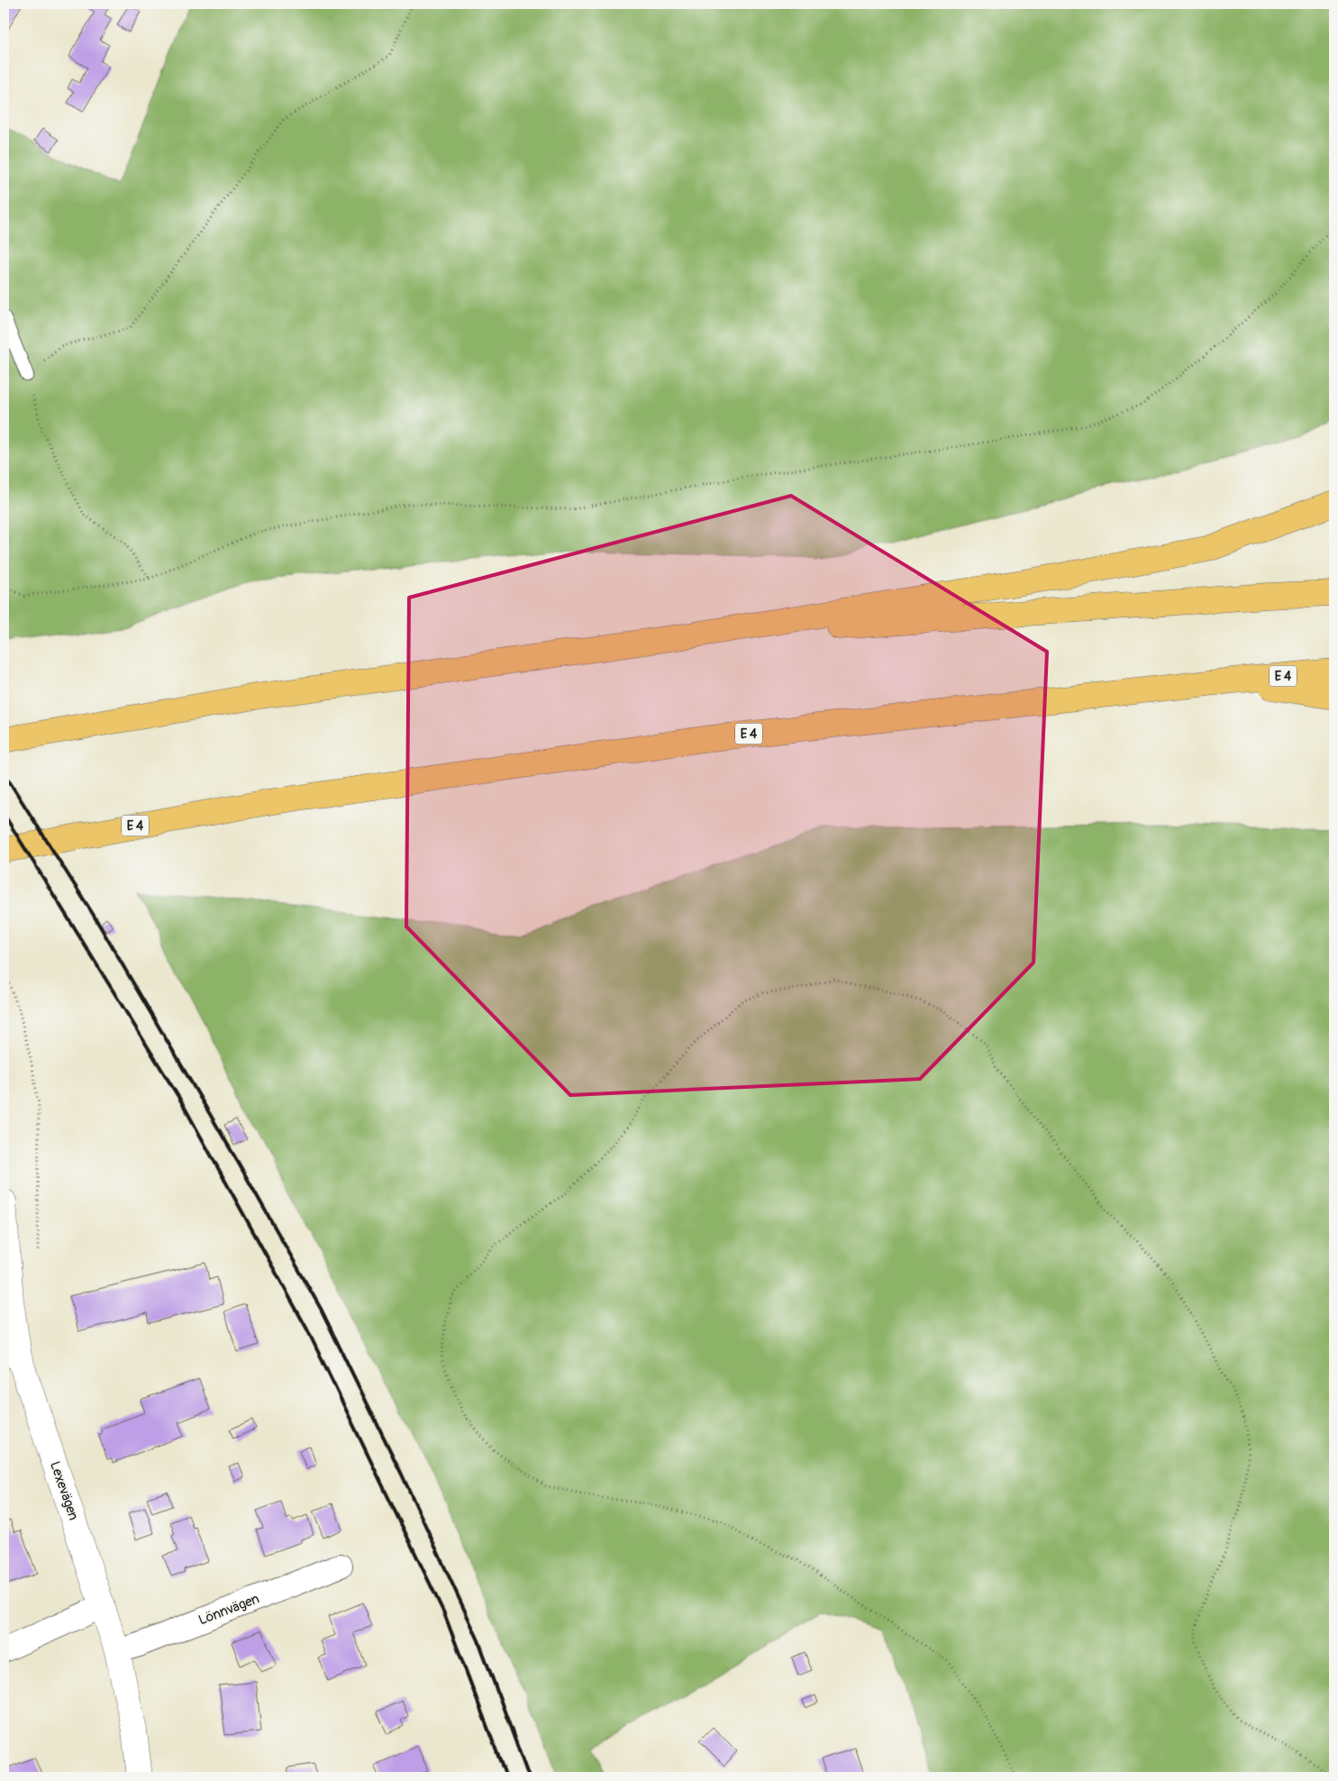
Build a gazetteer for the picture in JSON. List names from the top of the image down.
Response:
{
  "streets": {
    "highway": ["E 4"],
    "street": ["Lexevägen", "Lönnvägen"]
  },
  "crossings": [
    ["Lexevägen", "Lönnvägen"]
  ]
}
